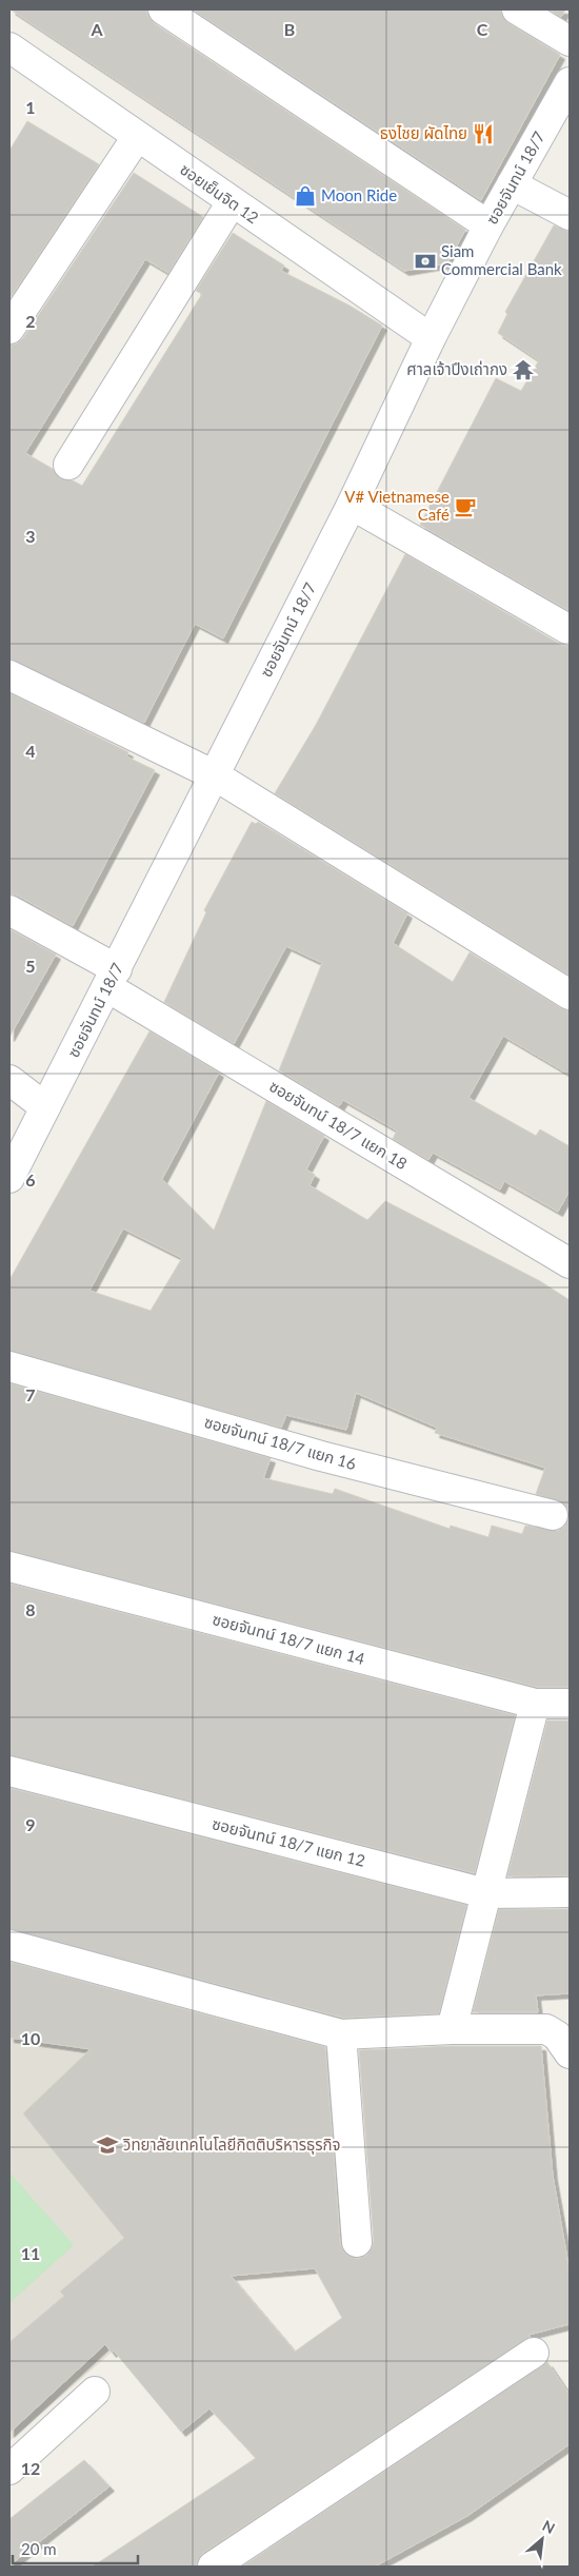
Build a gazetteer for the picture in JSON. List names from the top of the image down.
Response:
{
  "streets": {
    "street": [
      "ซอยจันทน์ 18/7",
      "ซอยเย็นจิต 12",
      "ซอยจันทน์ 18/7 แยก 18",
      "ซอยจันทน์ 18/7 แยก 16",
      "ซอยจันทน์ 18/7 แยก 14",
      "ซอยจันทน์ 18/7 แยก 12"
    ]
  },
  "crossings": [
    ["ซอยจันทน์ 18/7", "ซอยเย็นจิต 12"],
    ["ซอยจันทน์ 18/7", "ซอยจันทน์ 18/7 แยก 18"]
  ],
  "places": {
    "restaurant": ["ธงไชย ผัดไทย"],
    "shop": ["Moon Ride"],
    "bank": ["Siam Commercial Bank"],
    "temple": ["ศาลเจ้าปึงเถ่ากง"],
    "cafe": ["V# Vietnamese Café"],
    "school or university": ["วิทยาลัยเทคโนโลยีกิตติบริหารธุรกิจ"]
  },
  "scale_bar": "20 m",
  "north": "top right",
  "grid": {
    "columns": ["A", "B", "C"],
    "rows": [
      "1",
      "2",
      "3",
      "4",
      "5",
      "6",
      "7",
      "8",
      "9",
      "10",
      "11",
      "12"
    ]
  }
}
